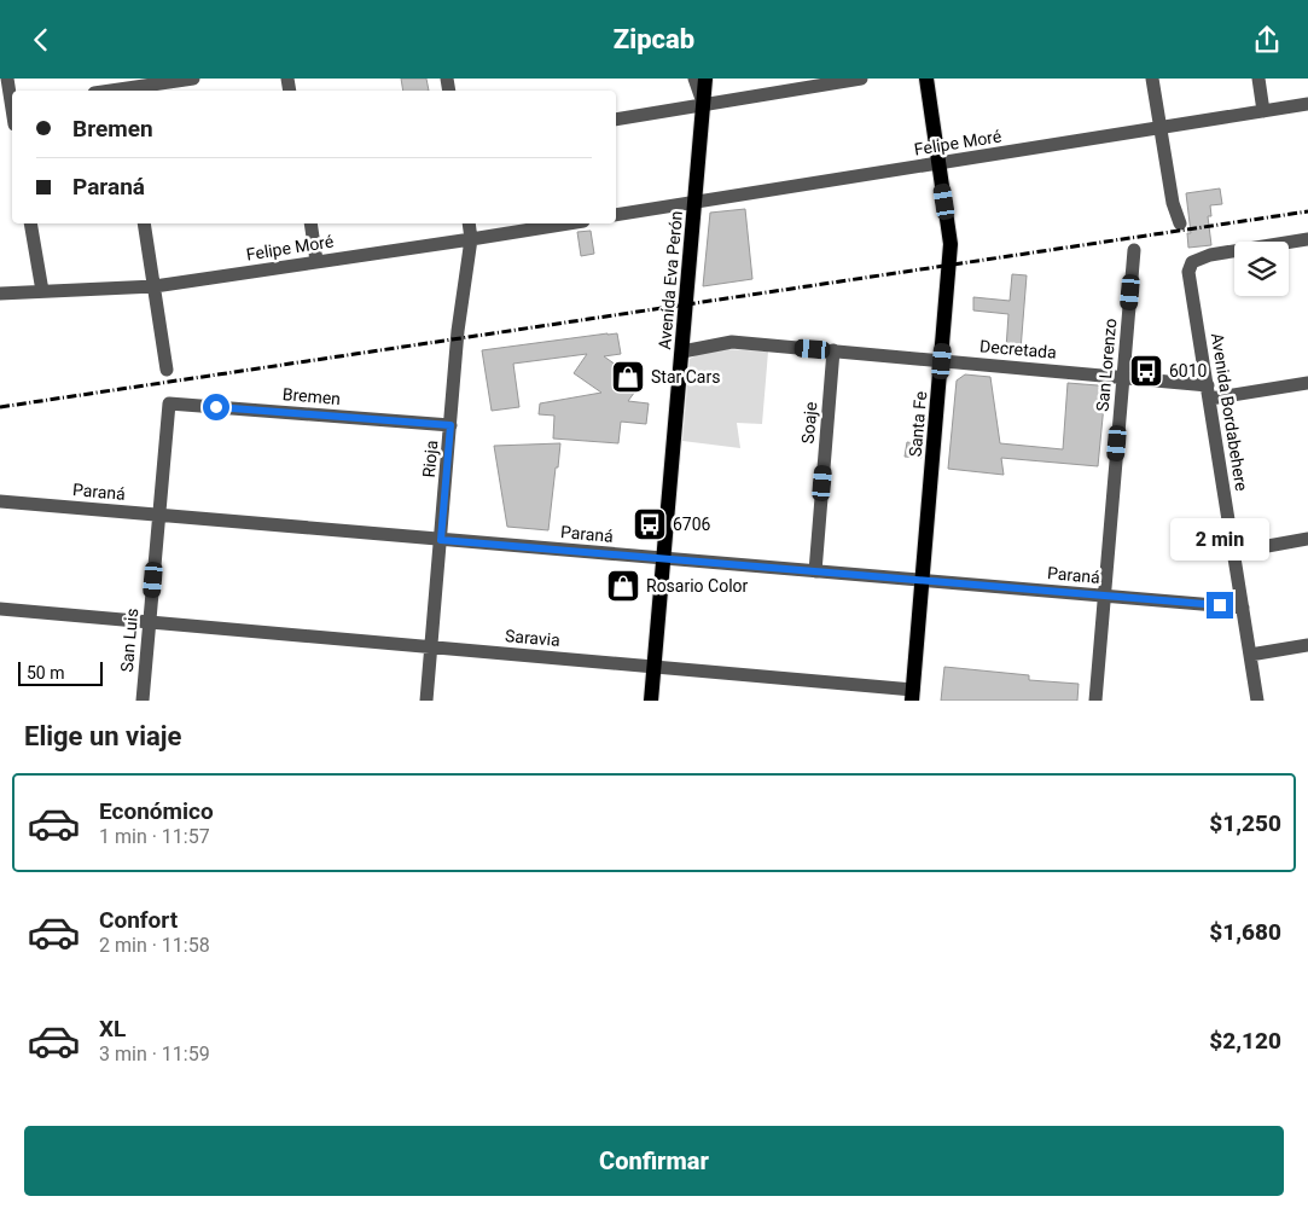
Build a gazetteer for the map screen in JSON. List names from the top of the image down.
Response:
{
  "streets": {
    "main road": ["Avenida Eva Perón", "Santa Fe"],
    "street": [
      "Felipe Moré",
      "Decretada",
      "San Lorenzo",
      "Bremen",
      "Avenida Bordabehere",
      "Soaje",
      "Rioja",
      "Paraná",
      "Saravia",
      "San Luis"
    ]
  },
  "crossings": [
    ["Felipe Moré", "Avenida Eva Perón"],
    ["Felipe Moré", "Santa Fe"],
    ["Felipe Moré", "Rioja"],
    ["Avenida Eva Perón", "Decretada"],
    ["Avenida Eva Perón", "Paraná"],
    ["Avenida Eva Perón", "Saravia"],
    ["Decretada", "San Lorenzo"],
    ["Decretada", "Avenida Bordabehere"],
    ["Decretada", "Soaje"],
    ["Decretada", "Santa Fe"],
    ["San Lorenzo", "Paraná"],
    ["Bremen", "Rioja"],
    ["Bremen", "San Luis"],
    ["Avenida Bordabehere", "Paraná"],
    ["Soaje", "Paraná"],
    ["Santa Fe", "Paraná"],
    ["Santa Fe", "Saravia"],
    ["Rioja", "Paraná"],
    ["Rioja", "Saravia"],
    ["Paraná", "San Luis"],
    ["Saravia", "San Luis"]
  ],
  "places": {
    "bus stop": ["6010", "6706"],
    "shop": ["Star Cars", "Rosario Color"]
  },
  "scale_bar": "50 m",
  "page": {
    "header": "Zipcab",
    "banner": ["Bremen", "Paraná"],
    "bubble": "2 min",
    "scale": "50 m",
    "heading": "Elige un viaje",
    "list": [
      {
        "name": "Económico",
        "note": "1 min · 11:57",
        "value": "$1,250"
      },
      {
        "name": "Confort",
        "note": "2 min · 11:58",
        "value": "$1,680"
      },
      {
        "name": "XL",
        "note": "3 min · 11:59",
        "value": "$2,120"
      }
    ],
    "buttons": "Confirmar"
  }
}
